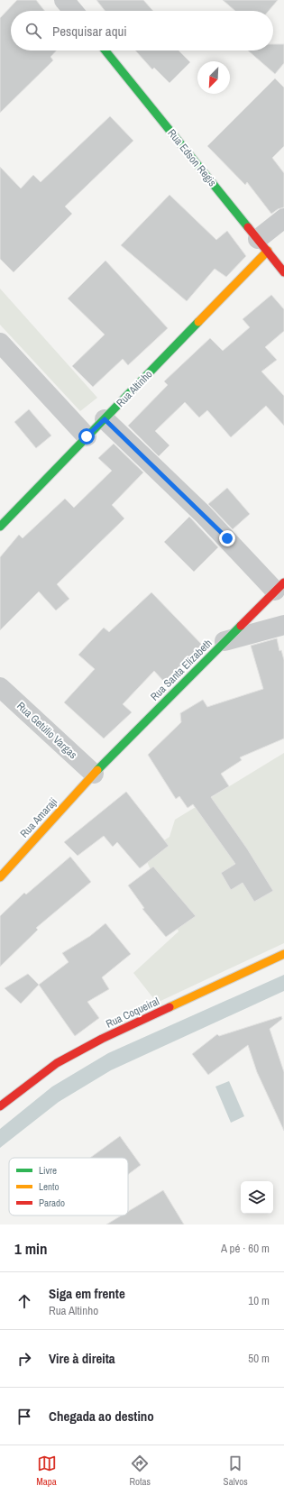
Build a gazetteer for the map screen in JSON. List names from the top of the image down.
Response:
{
  "streets": {
    "street": [
      "Rua Edson Regis",
      "Rua Altinho",
      "Rua Santa Elizabeth",
      "Rua Getúlio Vargas",
      "Rua Amaraji",
      "Rua Coqueiral"
    ]
  },
  "crossings": [
    ["Rua Edson Regis", "Rua Altinho"],
    ["Rua Santa Elizabeth", "Rua Getúlio Vargas"],
    ["Rua Santa Elizabeth", "Rua Amaraji"],
    ["Rua Getúlio Vargas", "Rua Amaraji"]
  ],
  "legend": ["Livre", "Lento", "Parado"],
  "north": "bottom left",
  "page": {
    "search": "Pesquisar aqui",
    "heading": ["1 min", "A pé · 60 m"],
    "list": [
      ["Siga em frente", "Rua Altinho", "10 m"],
      ["Vire à direita", "50 m"],
      "Chegada ao destino"
    ],
    "nav": ["Mapa", "Rotas", "Salvos"]
  }
}
